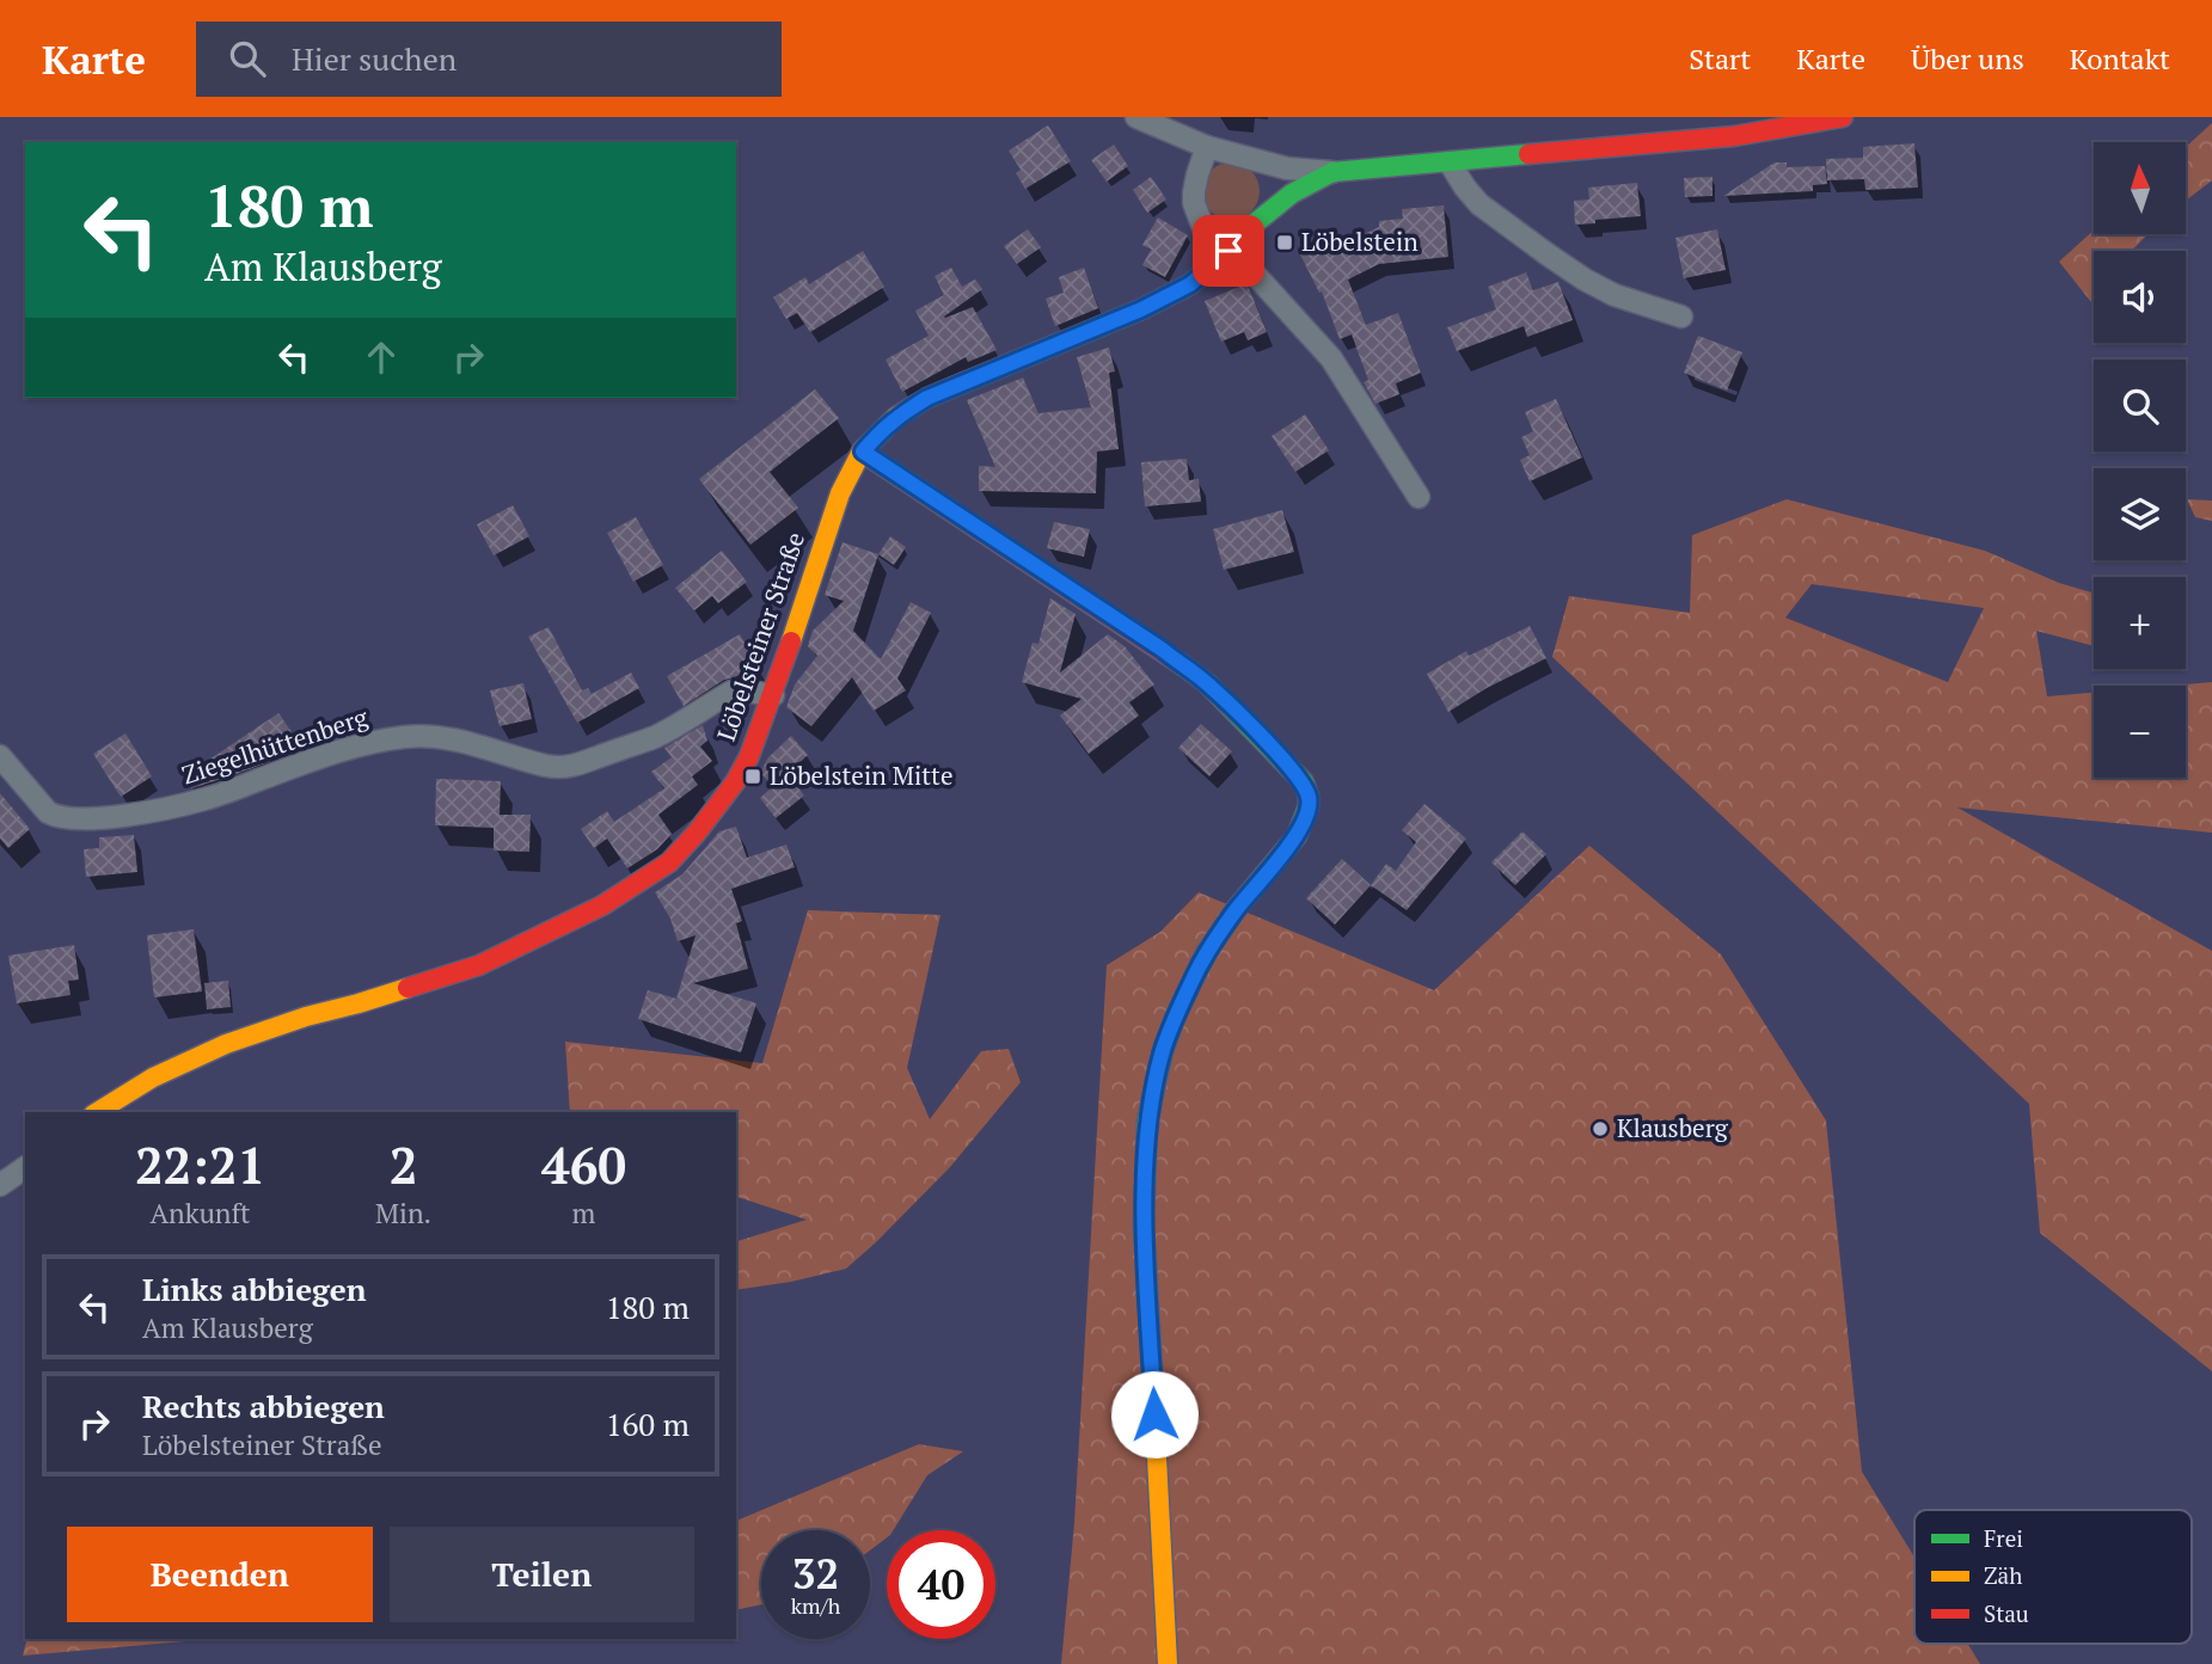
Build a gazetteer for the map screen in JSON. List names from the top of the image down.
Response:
{
  "streets": {
    "street": ["Löbelsteiner Straße", "Ziegelhüttenberg"]
  },
  "crossings": [
    ["Löbelsteiner Straße", "Ziegelhüttenberg"]
  ],
  "places": {
    "transit": ["Löbelstein", "Löbelstein Mitte"],
    "other": ["Klausberg"]
  },
  "legend": ["Frei", "Zäh", "Stau"],
  "north": "top",
  "page": {
    "header": "Karte",
    "search": "Hier suchen",
    "nav": [
      "Start",
      "Karte",
      "Über uns",
      "Kontakt"
    ],
    "map_buttons": ["+", "−"],
    "turn": ["180 m", "Am Klausberg"],
    "eta": [
      "22:21",
      "Ankunft",
      "2",
      "Min.",
      "460",
      "m"
    ],
    "list": [
      {
        "name": "Links abbiegen",
        "note": "Am Klausberg",
        "value": "180 m"
      },
      {
        "name": "Rechts abbiegen",
        "note": "Löbelsteiner Straße",
        "value": "160 m"
      }
    ],
    "buttons": ["Beenden", "Teilen"],
    "speed": "32 km/h",
    "limit": "40"
  }
}
